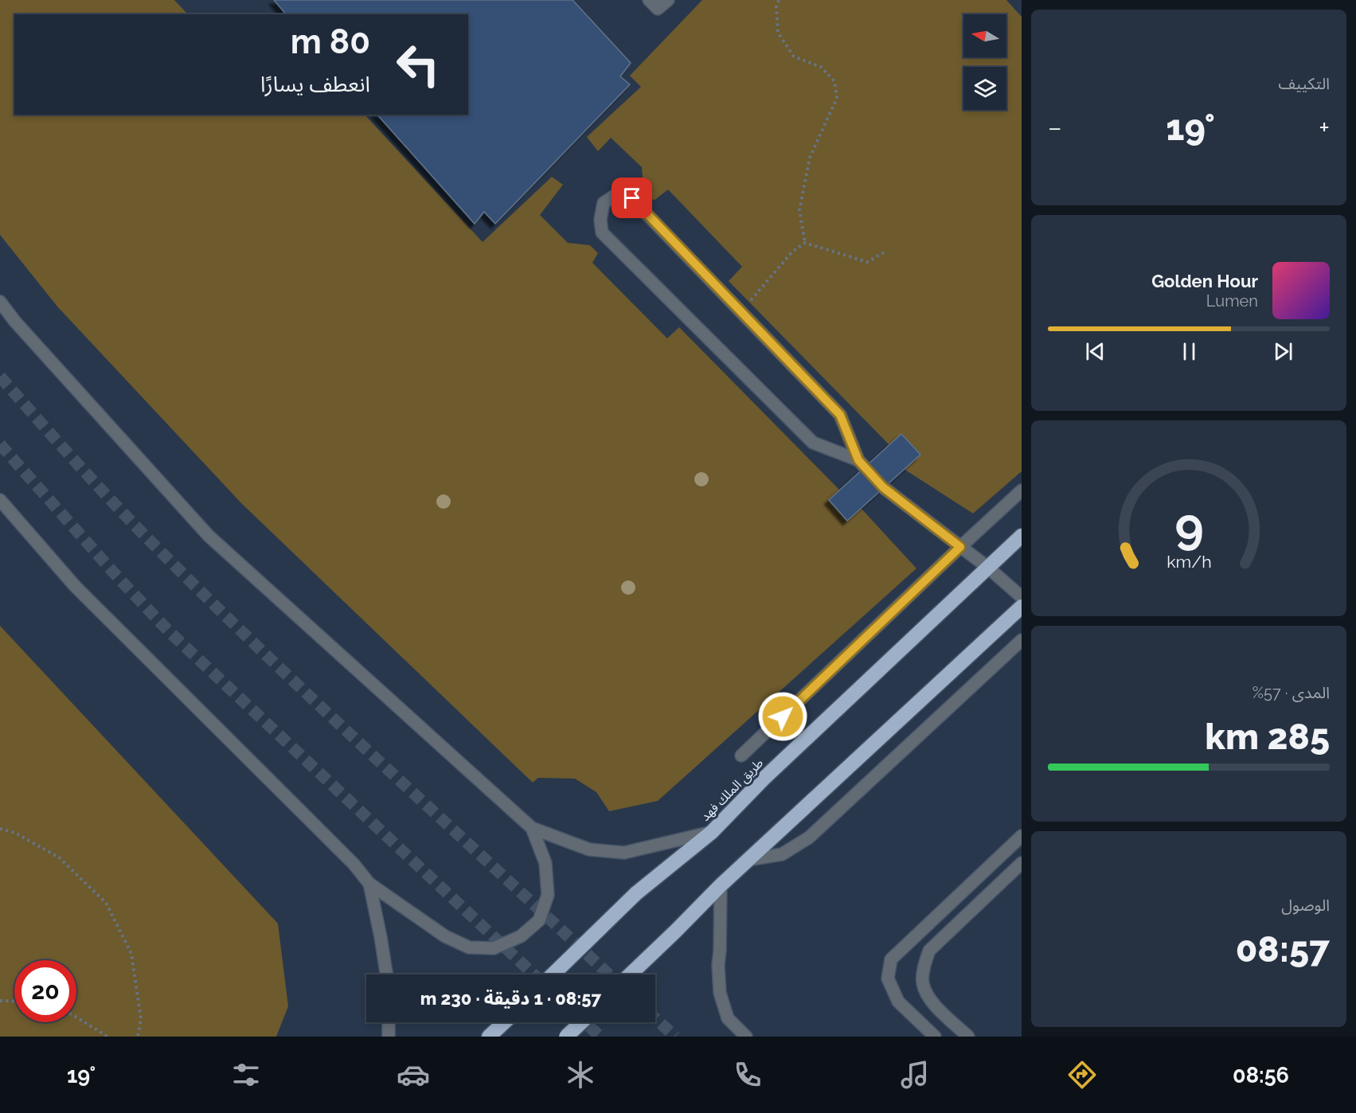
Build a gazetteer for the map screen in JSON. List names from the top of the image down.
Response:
{
  "streets": {
    "highway": ["طريق الملك فهد"]
  },
  "north": "left",
  "page": {
    "tile": [
      "التكييف",
      ["المدى · 57%", "285 km"],
      ["الوصول", "08:57"]
    ],
    "turn": ["80 m", "انعطف يسارًا"],
    "heat": ["−", "19°", "+"],
    "song": ["Golden Hour", "Lumen"],
    "limit": "20",
    "trip": "08:57 · 1 دقيقة · 230 m",
    "tabs": ["08:56", "19°"],
    "gauge": ["9", "km/h"]
  }
}
